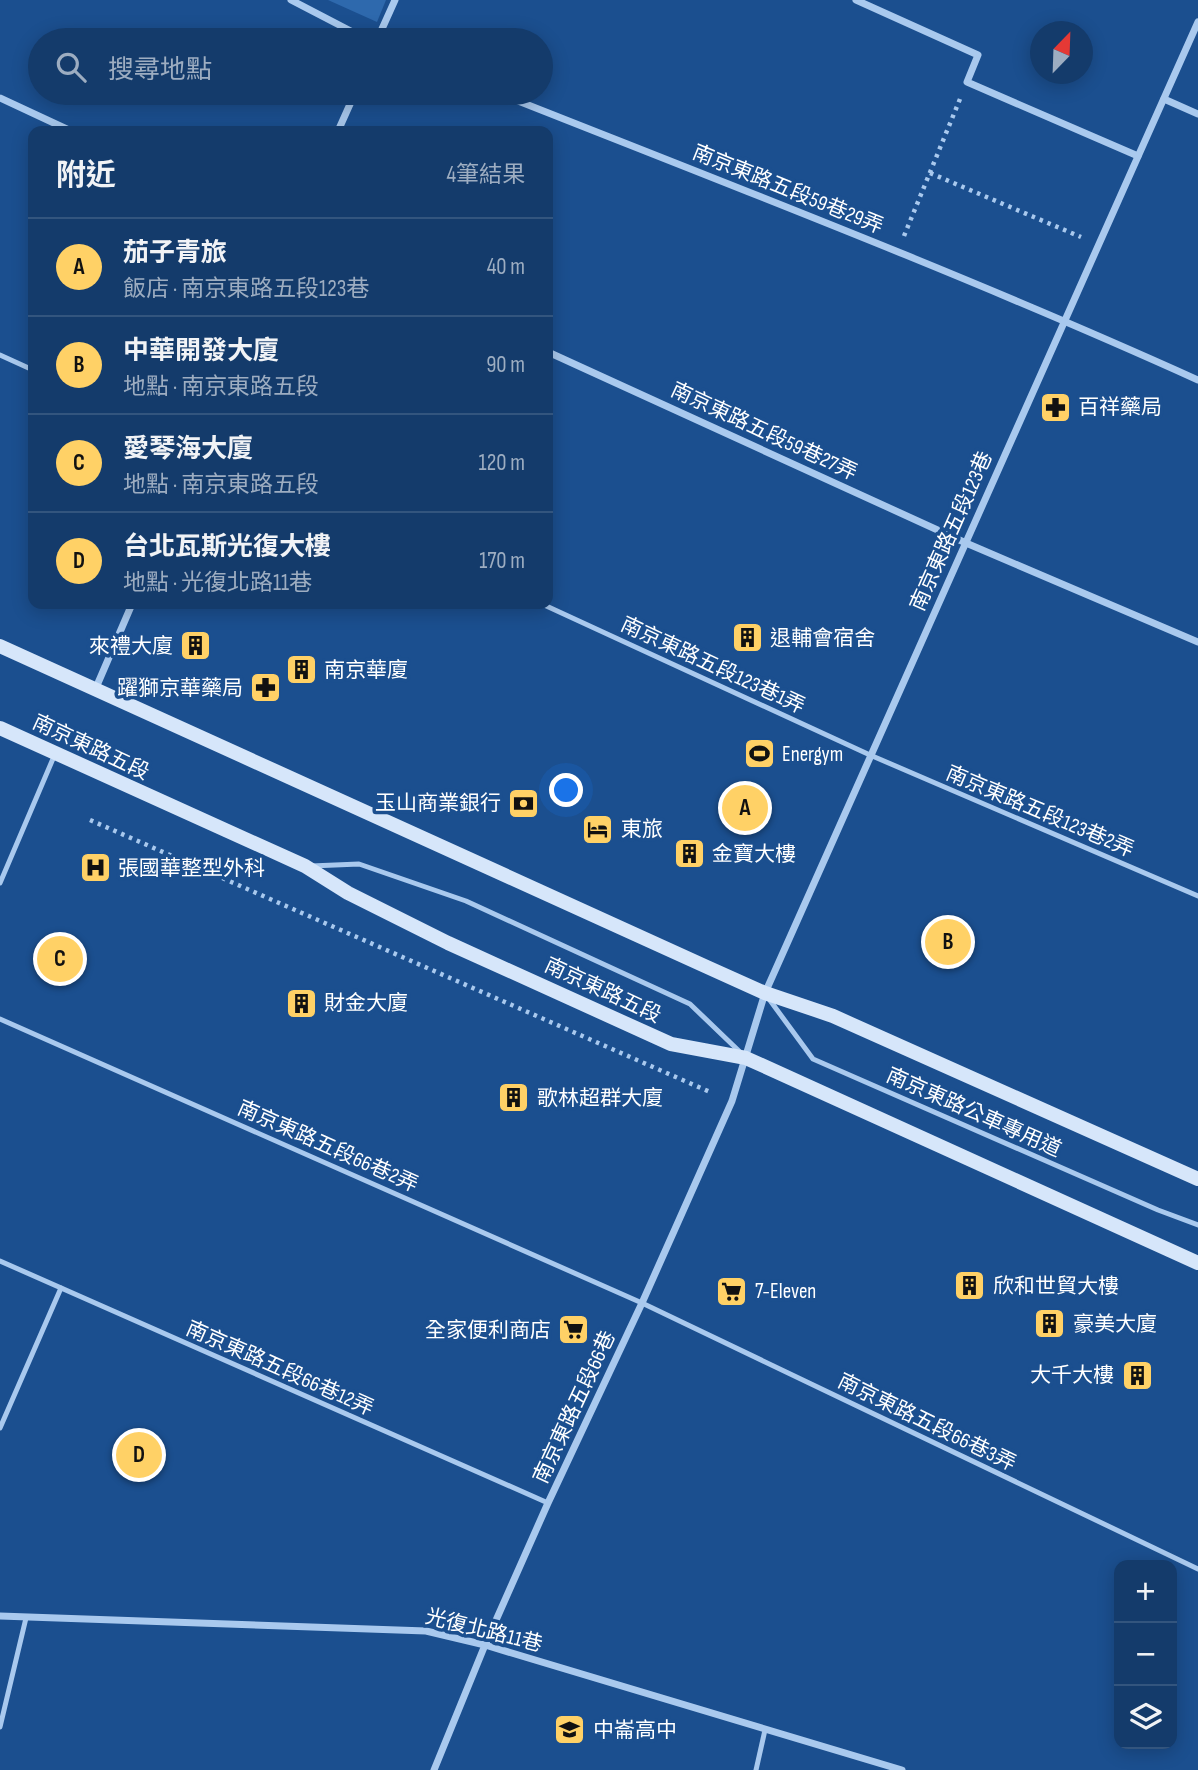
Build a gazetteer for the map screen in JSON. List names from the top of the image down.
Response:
{
  "streets": {
    "main road": ["南京東路五段"],
    "street": [
      "南京東路五段59巷29弄",
      "南京東路五段59巷27弄",
      "南京東路五段123巷",
      "南京東路五段66巷",
      "光復北路11巷"
    ],
    "lane": [
      "南京東路五段123巷1弄",
      "南京東路五段123巷2弄",
      "南京東路公車專用道",
      "南京東路五段66巷2弄",
      "南京東路五段66巷12弄",
      "南京東路五段66巷3弄"
    ]
  },
  "crossings": [
    ["南京東路五段59巷29弄", "南京東路五段123巷"],
    ["南京東路五段59巷27弄", "南京東路五段123巷"],
    ["南京東路五段123巷", "南京東路五段123巷1弄"],
    ["南京東路五段123巷", "南京東路五段"],
    ["南京東路五段123巷", "南京東路五段123巷2弄"],
    ["南京東路五段123巷", "南京東路公車專用道"],
    ["南京東路五段123巷", "南京東路五段66巷"],
    ["南京東路五段123巷1弄", "南京東路五段123巷2弄"],
    ["南京東路五段", "南京東路五段66巷"],
    ["南京東路五段66巷2弄", "南京東路五段66巷"],
    ["南京東路五段66巷2弄", "南京東路五段66巷3弄"],
    ["南京東路五段66巷12弄", "南京東路五段66巷"],
    ["南京東路五段66巷", "南京東路五段66巷3弄"],
    ["南京東路五段66巷", "光復北路11巷"]
  ],
  "places": {
    "pharmacy": ["百祥藥局", "躍獅京華藥局"],
    "building": [
      "退輔會宿舍",
      "來禮大廈",
      "南京華廈",
      "金寶大樓",
      "財金大廈",
      "歌林超群大廈",
      "欣和世貿大樓",
      "豪美大廈",
      "大千大樓"
    ],
    "sports": ["Energym"],
    "bank": ["玉山商業銀行"],
    "hotel": ["東旅"],
    "hospital": ["張國華整型外科"],
    "supermarket": ["7-Eleven", "全家便利商店"],
    "school or university": ["中崙高中"]
  },
  "north": "top right",
  "page": {
    "search": "搜尋地點",
    "heading": ["附近", "4筆結果"],
    "list": [
      {
        "mark": "A",
        "name": "茄子青旅",
        "note": "飯店 · 南京東路五段123巷",
        "value": "40 m"
      },
      {
        "mark": "B",
        "name": "中華開發大廈",
        "note": "地點 · 南京東路五段",
        "value": "90 m"
      },
      {
        "mark": "C",
        "name": "愛琴海大廈",
        "note": "地點 · 南京東路五段",
        "value": "120 m"
      },
      {
        "mark": "D",
        "name": "台北瓦斯光復大樓",
        "note": "地點 · 光復北路11巷",
        "value": "170 m"
      }
    ],
    "pins": [
      "A",
      "B",
      "C",
      "D"
    ],
    "map_buttons": ["+", "−"]
  }
}
